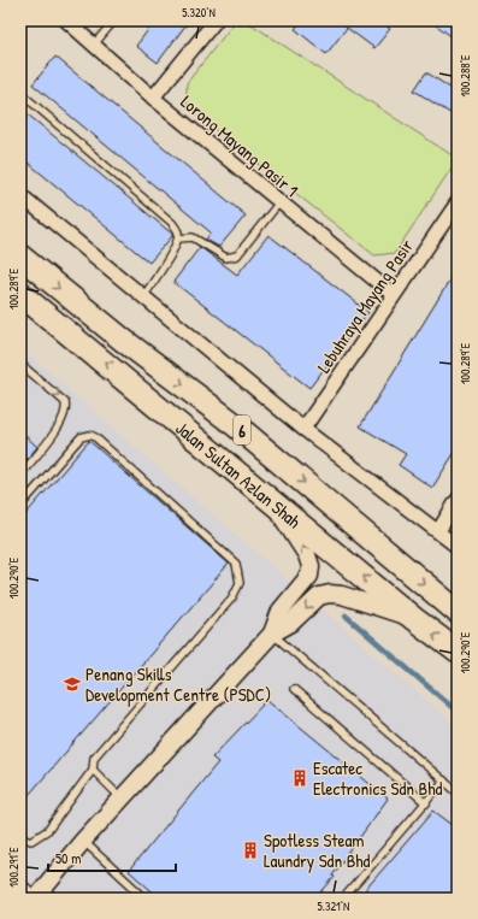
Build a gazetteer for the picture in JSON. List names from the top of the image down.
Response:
{
  "streets": {
    "highway": ["6", "Jalan Sultan Azlan Shah"],
    "street": ["Lorong Mayang Pasir 1", "Lebuhraya Mayang Pasir"]
  },
  "crossings": [
    ["Lorong Mayang Pasir 1", "Lebuhraya Mayang Pasir"]
  ],
  "places": {
    "school or university": ["Penang Skills Development Centre (PSDC)"],
    "building": ["Escatec Electronics Sdn Bhd", "Spotless Steam Laundry Sdn Bhd"]
  },
  "scale_bar": "50 m",
  "coordinates": [
    "5.320°N",
    "100.288°E",
    "100.289°E",
    "100.290°E",
    "100.291°E",
    "5.321°N"
  ]
}
